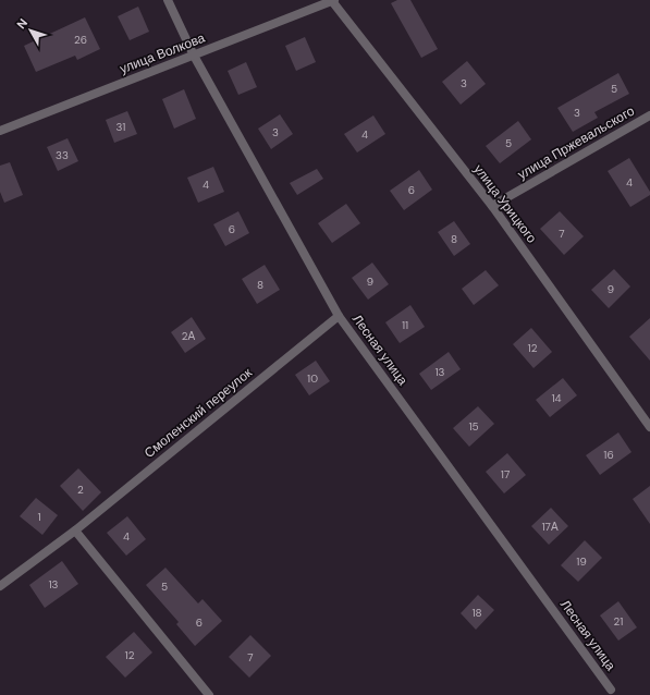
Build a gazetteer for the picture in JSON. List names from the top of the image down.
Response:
{
  "streets": {
    "street": [
      "улица Волкова",
      "улица Пржевальского",
      "улица Урицкого",
      "Лесная улица",
      "Смоленский переулок"
    ]
  },
  "crossings": [
    ["улица Волкова", "улица Урицкого"],
    ["улица Волкова", "Лесная улица"],
    ["улица Пржевальского", "улица Урицкого"],
    ["Лесная улица", "Смоленский переулок"]
  ],
  "house_numbers": [
    "26",
    "3",
    "5",
    "3",
    "31",
    "3",
    "4",
    "5",
    "33",
    "4",
    "4",
    "6",
    "6",
    "7",
    "8",
    "9",
    "8",
    "9",
    "11",
    "2А",
    "12",
    "13",
    "10",
    "14",
    "15",
    "16",
    "17",
    "2",
    "1",
    "17А",
    "4",
    "19",
    "13",
    "5",
    "18",
    "21",
    "6",
    "12",
    "7"
  ],
  "north": "top left"
}
